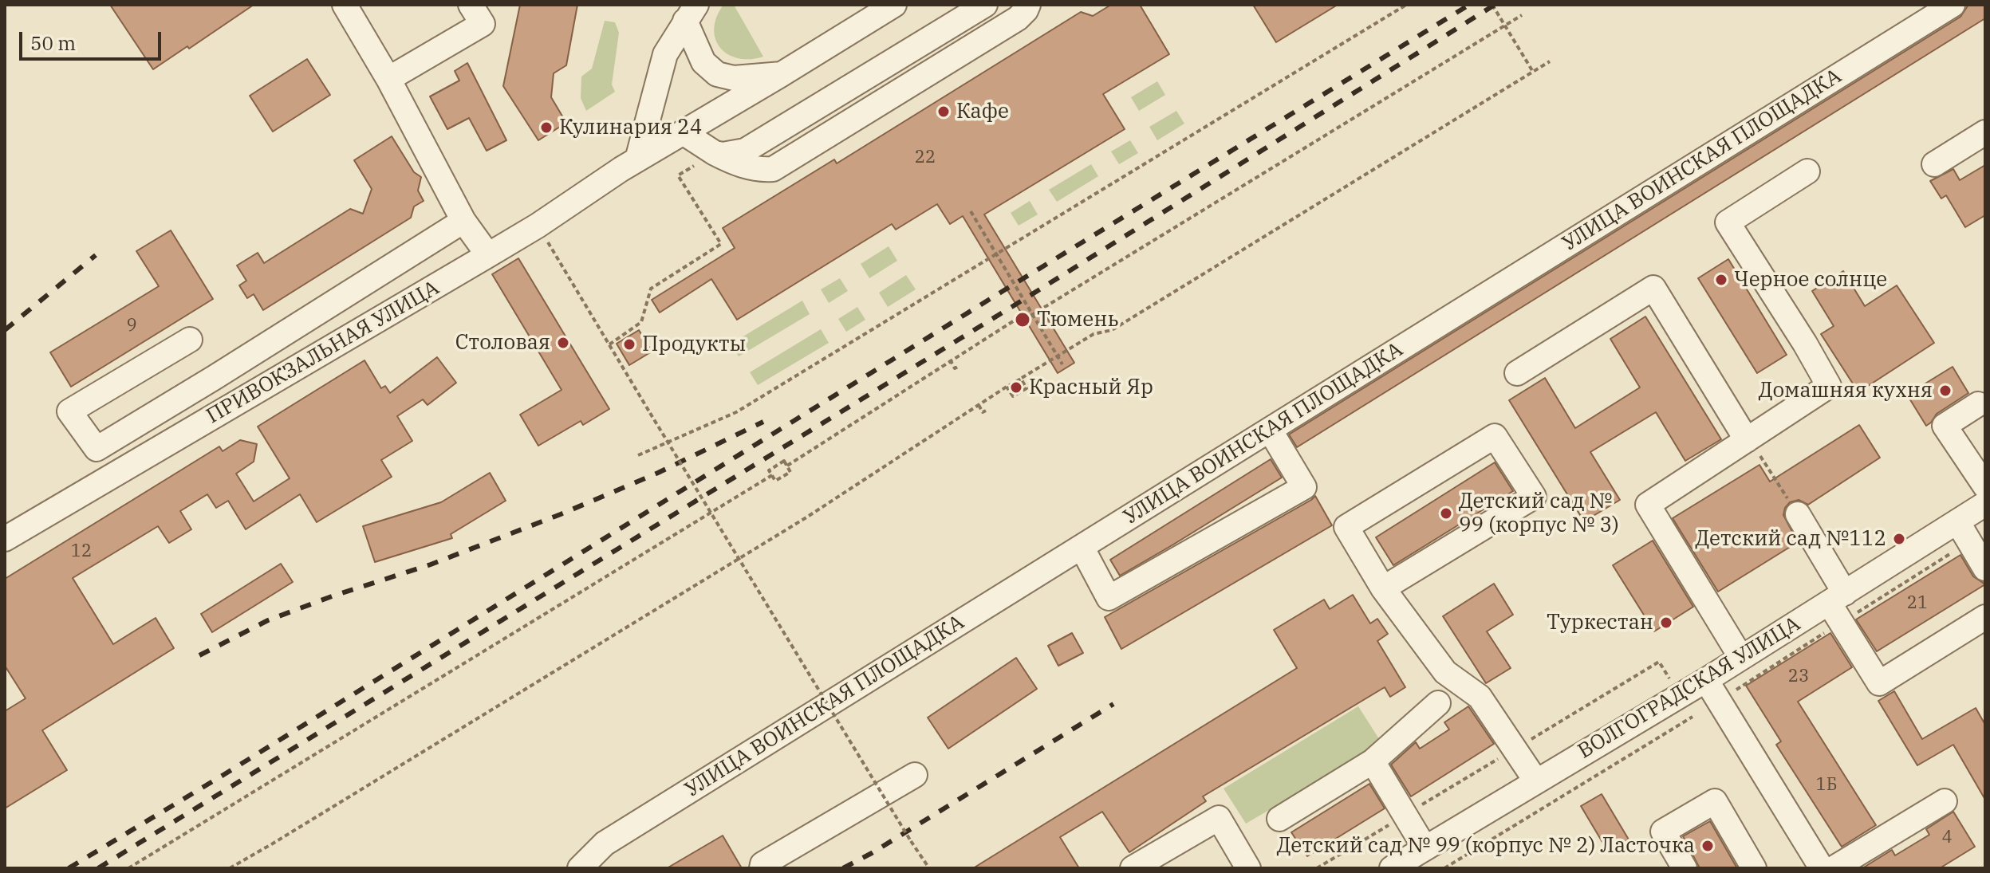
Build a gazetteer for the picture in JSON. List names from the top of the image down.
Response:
{
  "streets": {
    "street": ["УЛИЦА ВОИНСКАЯ ПЛОЩАДКА", "ПРИВОКЗАЛЬНАЯ УЛИЦА", "ВОЛГОГРАДСКАЯ УЛИЦА"]
  },
  "places": [
    "Кафе",
    "Кулинария 24",
    "Черное солнце",
    "Тюмень",
    "Столовая",
    "Продукты",
    "Красный Яр",
    "Домашняя кухня",
    "Детский сад № 99 (корпус № 3)",
    "Детский сад №112",
    "Туркестан",
    "Детский сад № 99 (корпус № 2) Ласточка"
  ],
  "house_numbers": [
    "22",
    "9",
    "12",
    "21",
    "23",
    "1Б",
    "4"
  ],
  "scale_bar": "50 m"
}
